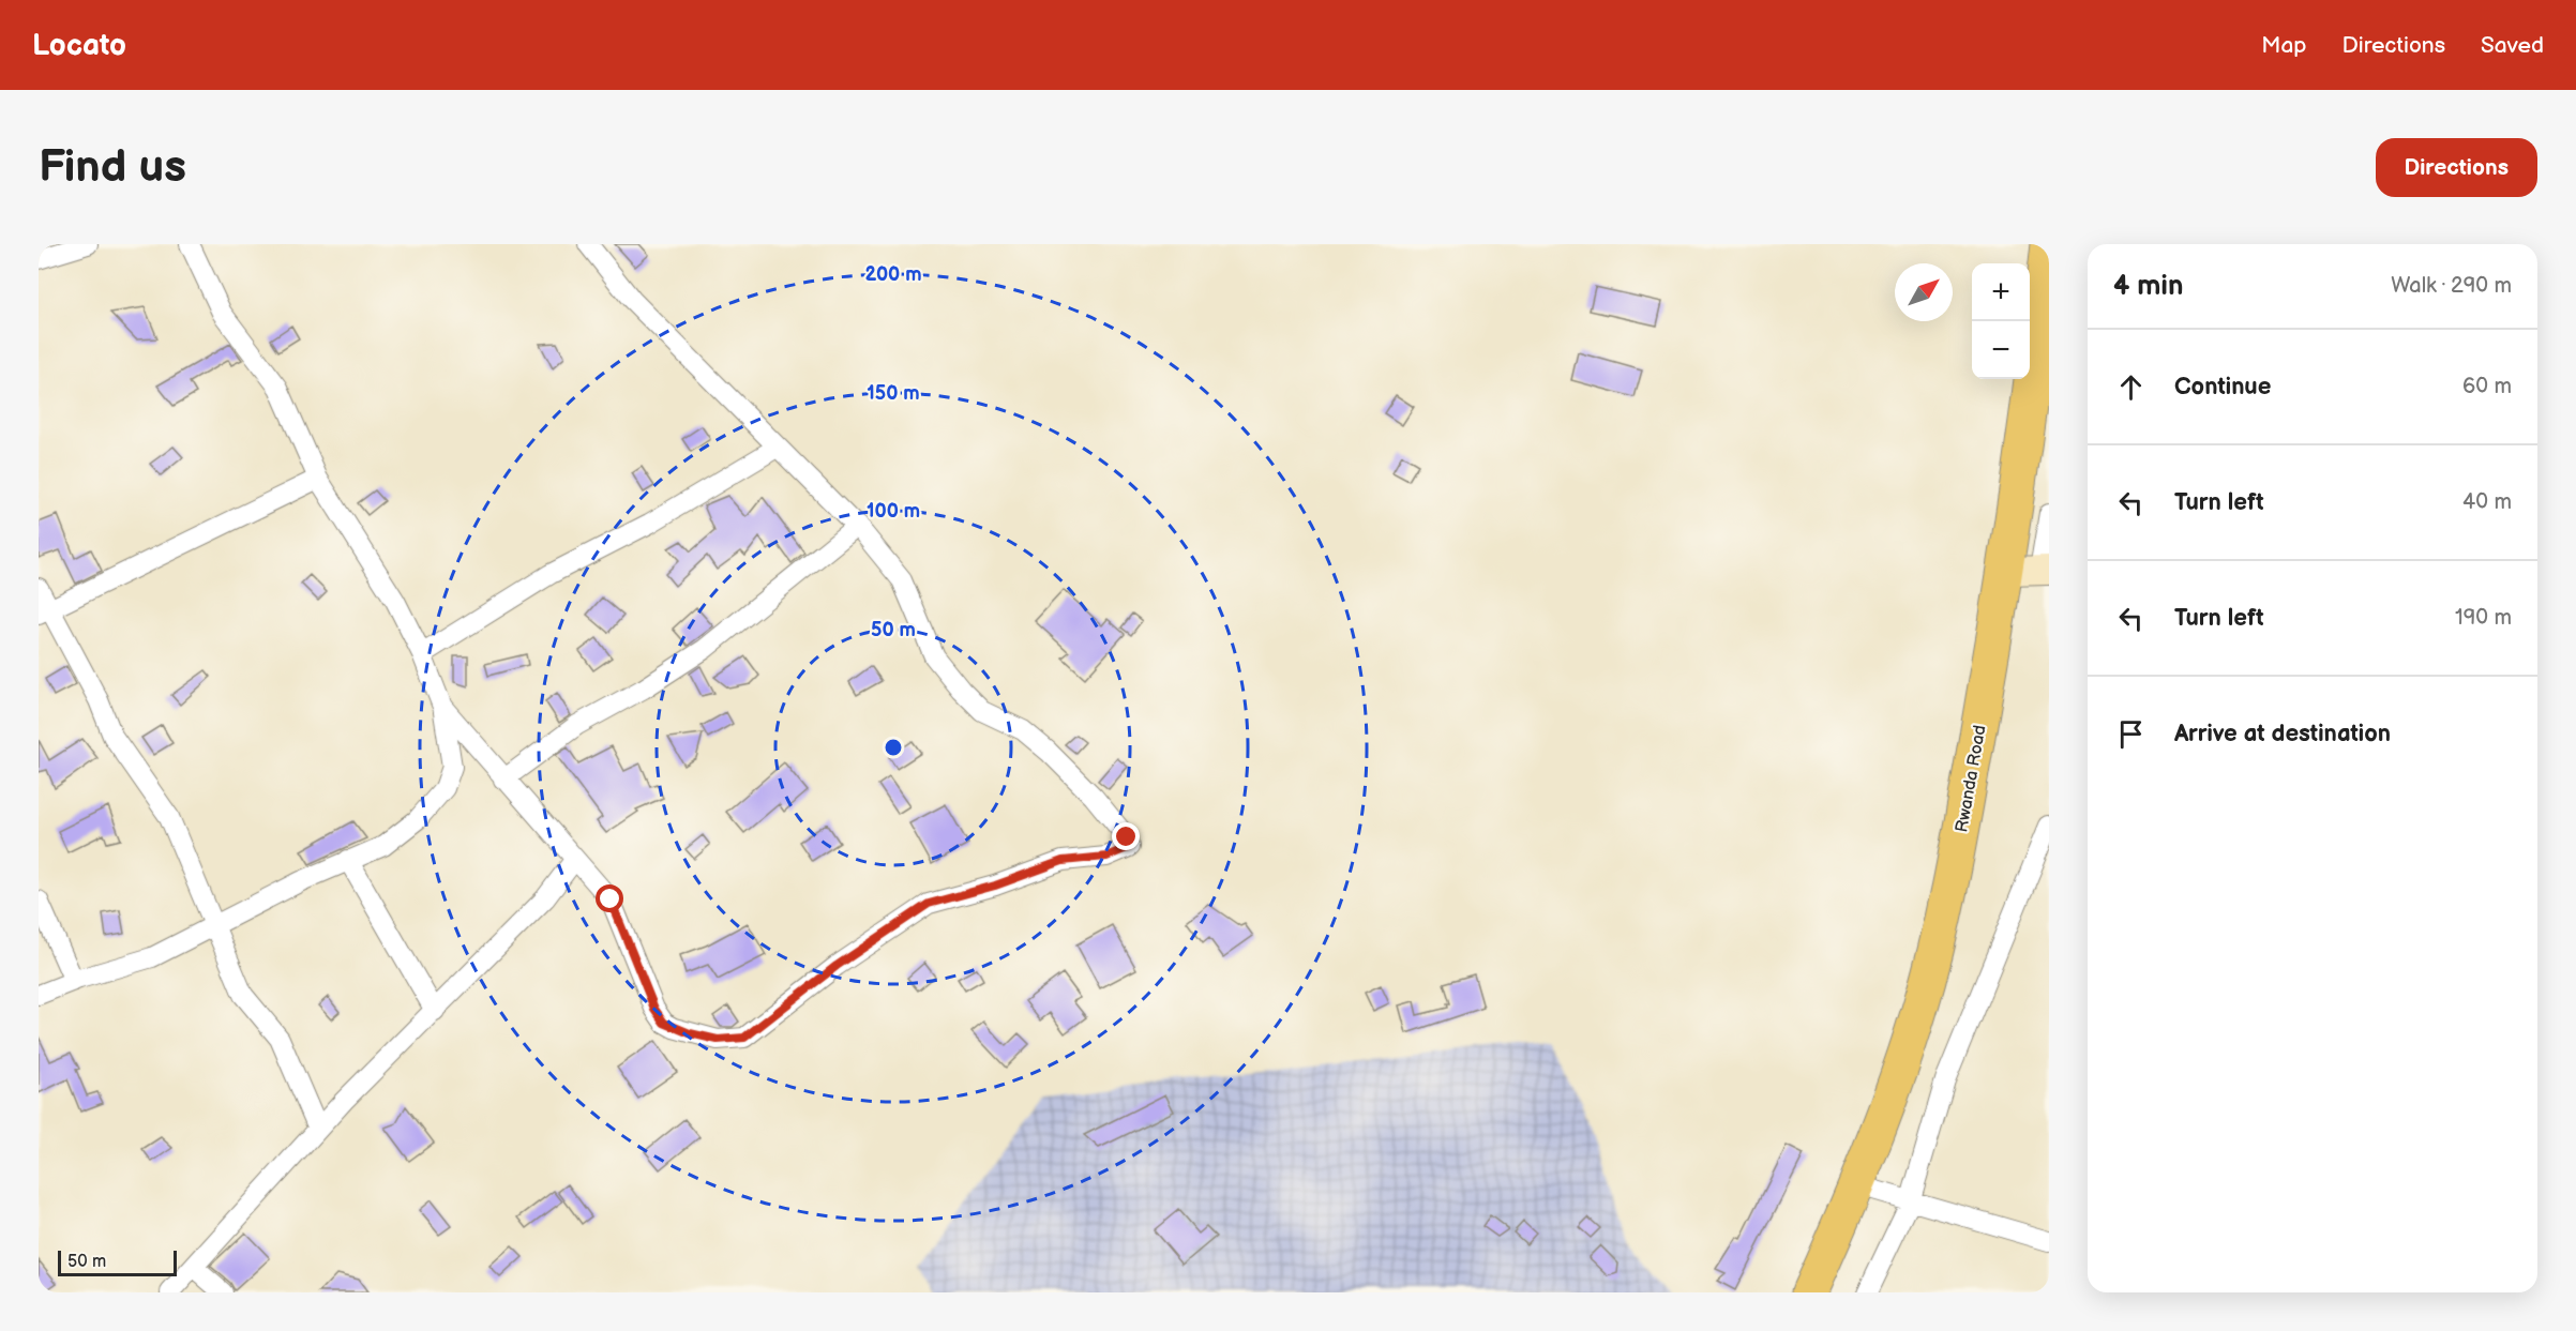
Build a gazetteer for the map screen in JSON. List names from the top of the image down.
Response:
{
  "streets": {
    "highway": ["Rwanda Road"]
  },
  "scale_bar": "50 m",
  "north": "top right",
  "page": {
    "header": "Locato",
    "nav": ["Map", "Directions", "Saved"],
    "buttons": "Directions",
    "title": "Find us",
    "heading": ["4 min", "Walk · 290 m"],
    "map_buttons": ["+", "−"],
    "list": [
      ["Continue", "60 m"],
      ["Turn left", "40 m"],
      ["Turn left", "190 m"],
      "Arrive at destination"
    ],
    "scale": "50 m"
  },
  "rings": [
    "200 m",
    "150 m",
    "100 m",
    "50 m"
  ]
}
